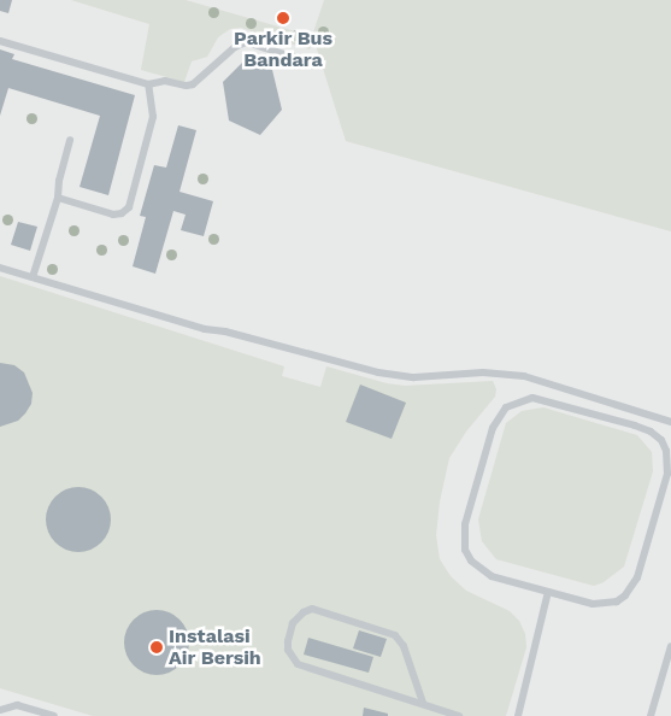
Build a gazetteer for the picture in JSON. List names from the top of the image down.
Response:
{
  "places": ["Parkir Bus Bandara", "Instalasi Air Bersih"]
}
